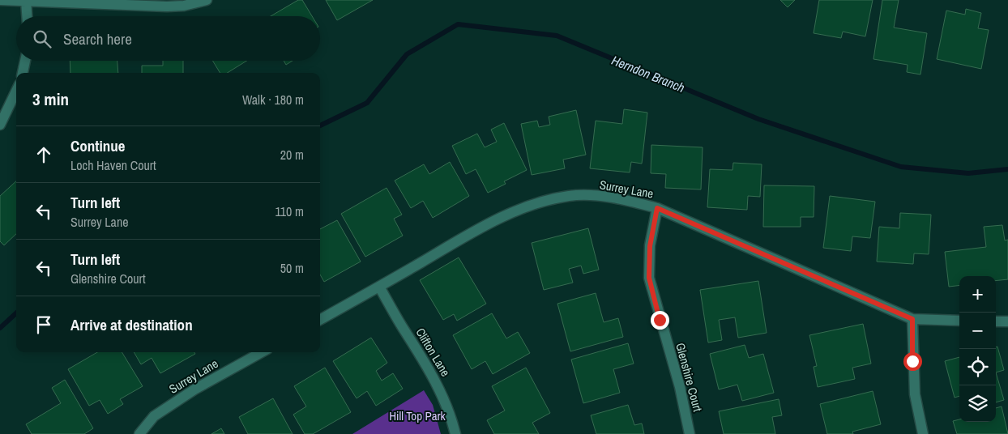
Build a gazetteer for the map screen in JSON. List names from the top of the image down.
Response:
{
  "streets": {
    "street": ["Surrey Lane", "Clifton Lane", "Glenshire Court"]
  },
  "crossings": [
    ["Surrey Lane", "Clifton Lane"],
    ["Surrey Lane", "Glenshire Court"]
  ],
  "water": ["Herndon Branch"],
  "parks": ["Hill Top Park"],
  "page": {
    "search": "Search here",
    "heading": ["3 min", "Walk · 180 m"],
    "list": [
      ["Continue", "Loch Haven Court", "20 m"],
      ["Turn left", "Surrey Lane", "110 m"],
      ["Turn left", "Glenshire Court", "50 m"],
      "Arrive at destination"
    ],
    "map_buttons": ["+", "−"]
  }
}
